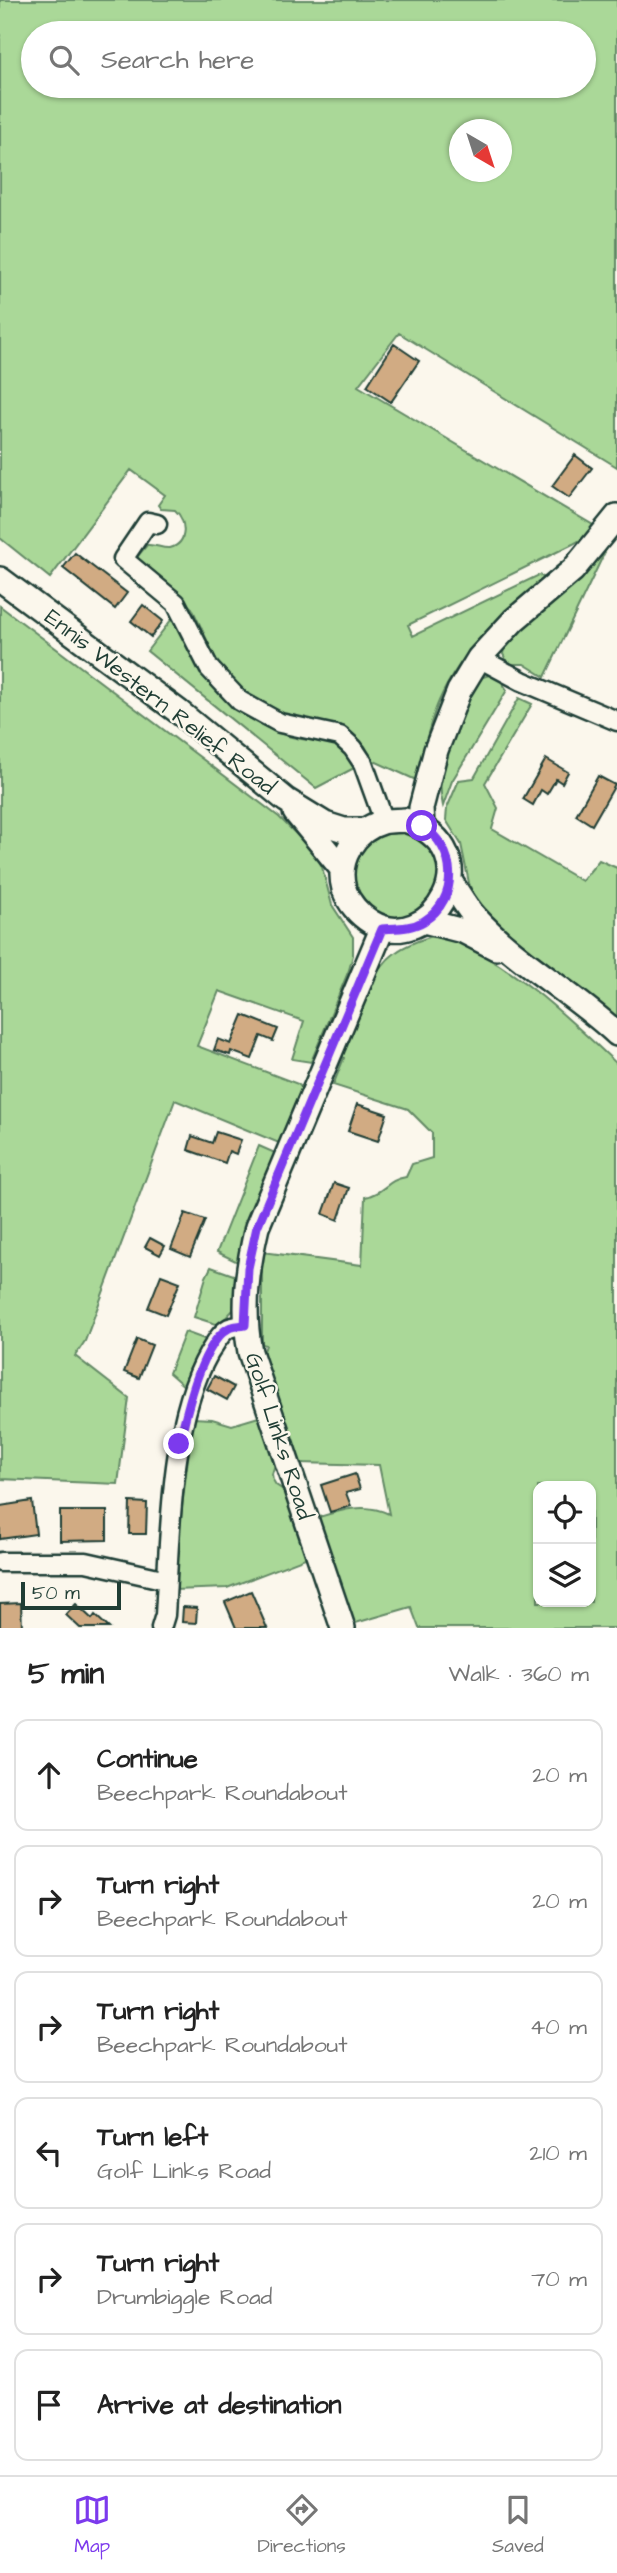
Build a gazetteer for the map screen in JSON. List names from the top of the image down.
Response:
{
  "streets": {
    "main road": ["Ennis Western Relief Road", "Golf Links Road"]
  },
  "crossings": [
    ["Ennis Western Relief Road", "Golf Links Road"]
  ],
  "scale_bar": "50 m",
  "north": "bottom right",
  "page": {
    "search": "Search here",
    "scale": "50 m",
    "heading": ["5 min", "Walk · 360 m"],
    "list": [
      ["Continue", "Beechpark Roundabout", "20 m"],
      ["Turn right", "Beechpark Roundabout", "20 m"],
      ["Turn right", "Beechpark Roundabout", "40 m"],
      ["Turn left", "Golf Links Road", "210 m"],
      ["Turn right", "Drumbiggle Road", "70 m"],
      "Arrive at destination"
    ],
    "nav": ["Map", "Directions", "Saved"]
  }
}
